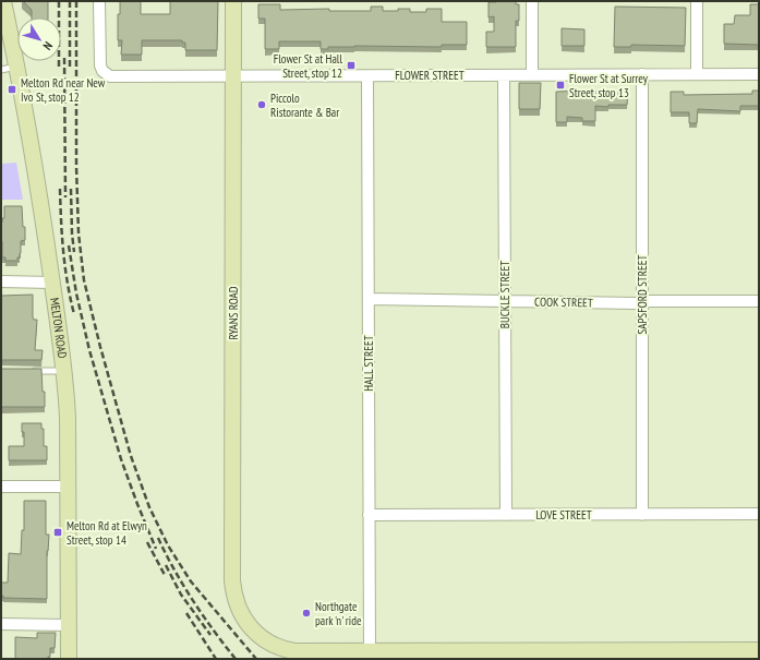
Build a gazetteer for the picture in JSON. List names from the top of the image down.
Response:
{
  "streets": {
    "street": [
      "FLOWER STREET",
      "BUCKLE STREET",
      "SAPSFORD STREET",
      "COOK STREET",
      "RYANS ROAD",
      "MELTON ROAD",
      "HALL STREET",
      "LOVE STREET"
    ]
  },
  "crossings": [
    ["FLOWER STREET", "BUCKLE STREET"],
    ["FLOWER STREET", "SAPSFORD STREET"],
    ["FLOWER STREET", "RYANS ROAD"],
    ["FLOWER STREET", "HALL STREET"],
    ["BUCKLE STREET", "COOK STREET"],
    ["BUCKLE STREET", "LOVE STREET"],
    ["SAPSFORD STREET", "COOK STREET"],
    ["SAPSFORD STREET", "LOVE STREET"],
    ["COOK STREET", "HALL STREET"],
    ["RYANS ROAD", "HALL STREET"],
    ["HALL STREET", "LOVE STREET"]
  ],
  "places": {
    "transit": [
      "Flower St at Hall Street, stop 12",
      "Flower St at Surrey Street, stop 13",
      "Melton Rd near New Ivo St, stop 12",
      "Melton Rd at Elwyn Street, stop 14"
    ],
    "other": ["Piccolo Ristorante & Bar", "Northgate park 'n' ride"]
  },
  "north": "bottom right"
}
